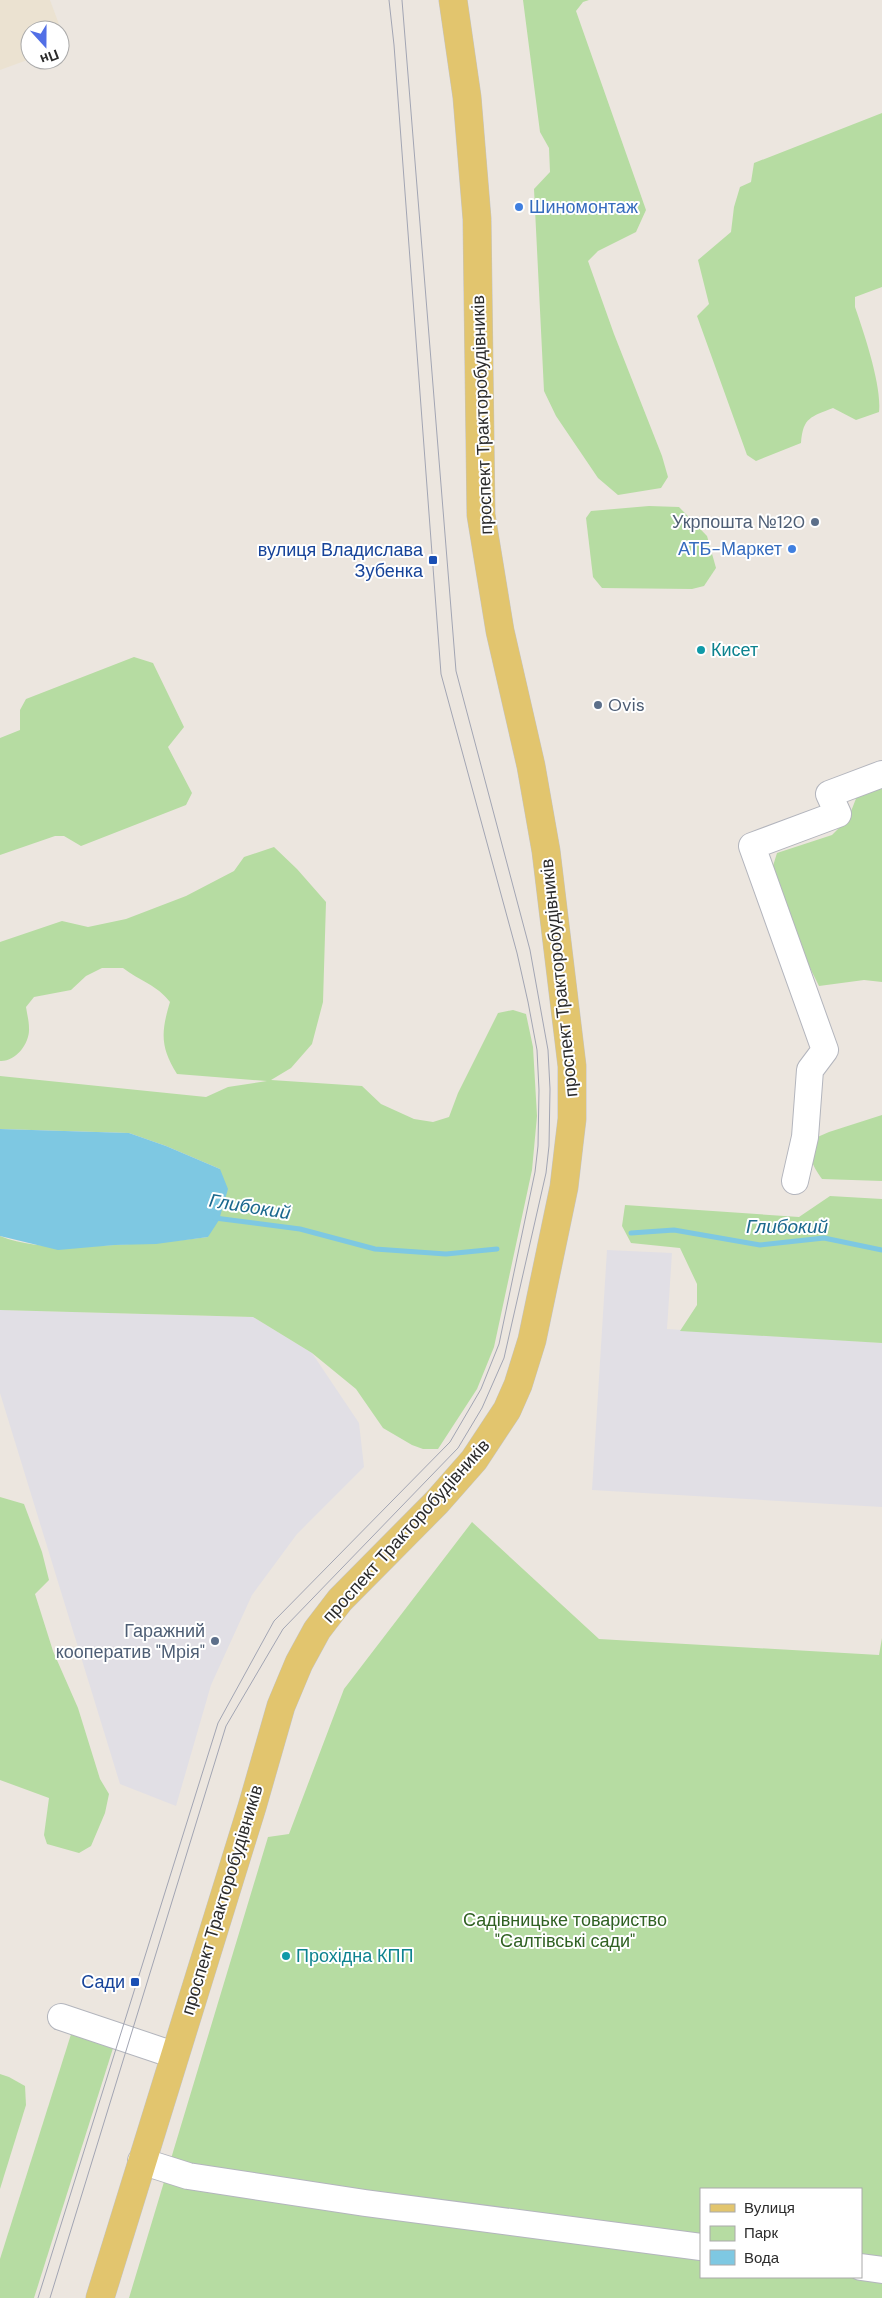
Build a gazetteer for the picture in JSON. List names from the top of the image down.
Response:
{
  "streets": {
    "main road": ["проспект Тракторобудівників"]
  },
  "water": ["Глибокий"],
  "parks": ["Садівницьке товариство \"Салтівські сади\""],
  "places": {
    "other": [
      "Шиномонтаж",
      "Укрпошта №120",
      "АТБ-Маркет",
      "Кисет",
      "Ovis",
      "Гаражний кооператив \"Мрія\"",
      "Прохідна КПП"
    ],
    "transit": ["вулиця Владислава Зубенка", "Сади"]
  },
  "legend": ["Вулиця", "Парк", "Вода"],
  "north": "bottom"
}
